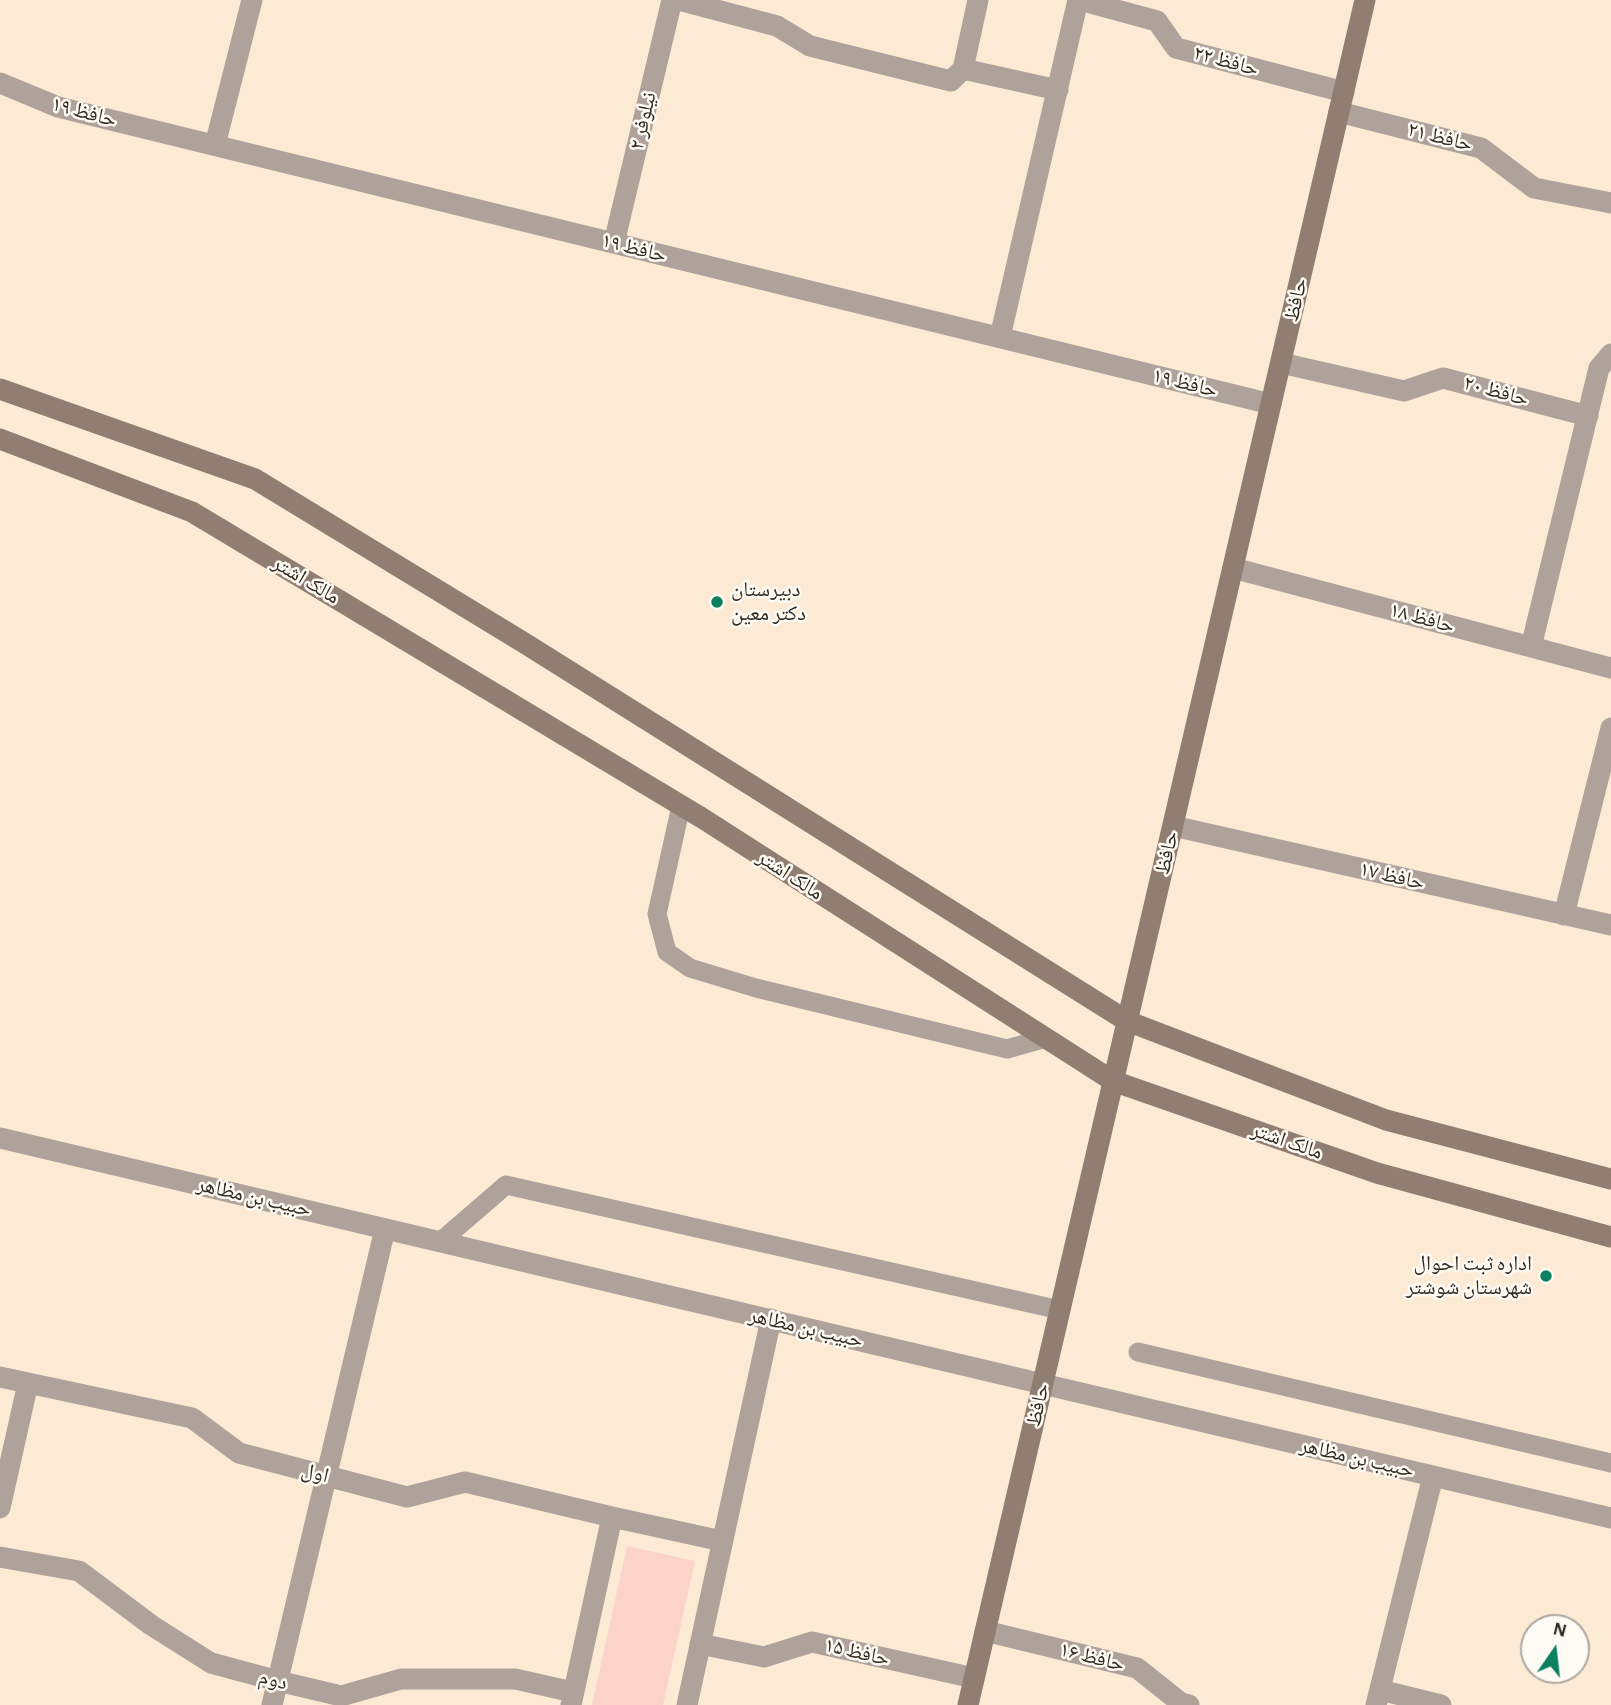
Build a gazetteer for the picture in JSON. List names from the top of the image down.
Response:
{
  "streets": {
    "street": [
      "حافظ ۲۲",
      "حافظ ۱۹",
      "نیلوفر ۲",
      "حافظ ۲۱",
      "حافظ",
      "حافظ ۲۰",
      "مالک اشتر",
      "حافظ ۱۸",
      "حافظ ۱۷",
      "حبیب بن مظاهر",
      "اول",
      "حافظ ۱۵",
      "حافظ ۱۶",
      "دوم"
    ]
  },
  "crossings": [
    ["حافظ ۲۲", "حافظ ۲۱"],
    ["حافظ ۲۲", "حافظ"],
    ["حافظ ۱۹", "نیلوفر ۲"],
    ["حافظ ۱۹", "حافظ"],
    ["حافظ ۲۱", "حافظ"],
    ["حافظ", "حافظ ۲۰"],
    ["حافظ", "مالک اشتر"],
    ["حافظ", "حافظ ۱۸"],
    ["حافظ", "حافظ ۱۷"],
    ["حافظ", "حبیب بن مظاهر"],
    ["حافظ", "حافظ ۱۵"],
    ["حافظ", "حافظ ۱۶"]
  ],
  "places": ["دبیرستان دکتر معین", "اداره ثبت احوال شهرستان شوشتر"],
  "north": "top"
}
